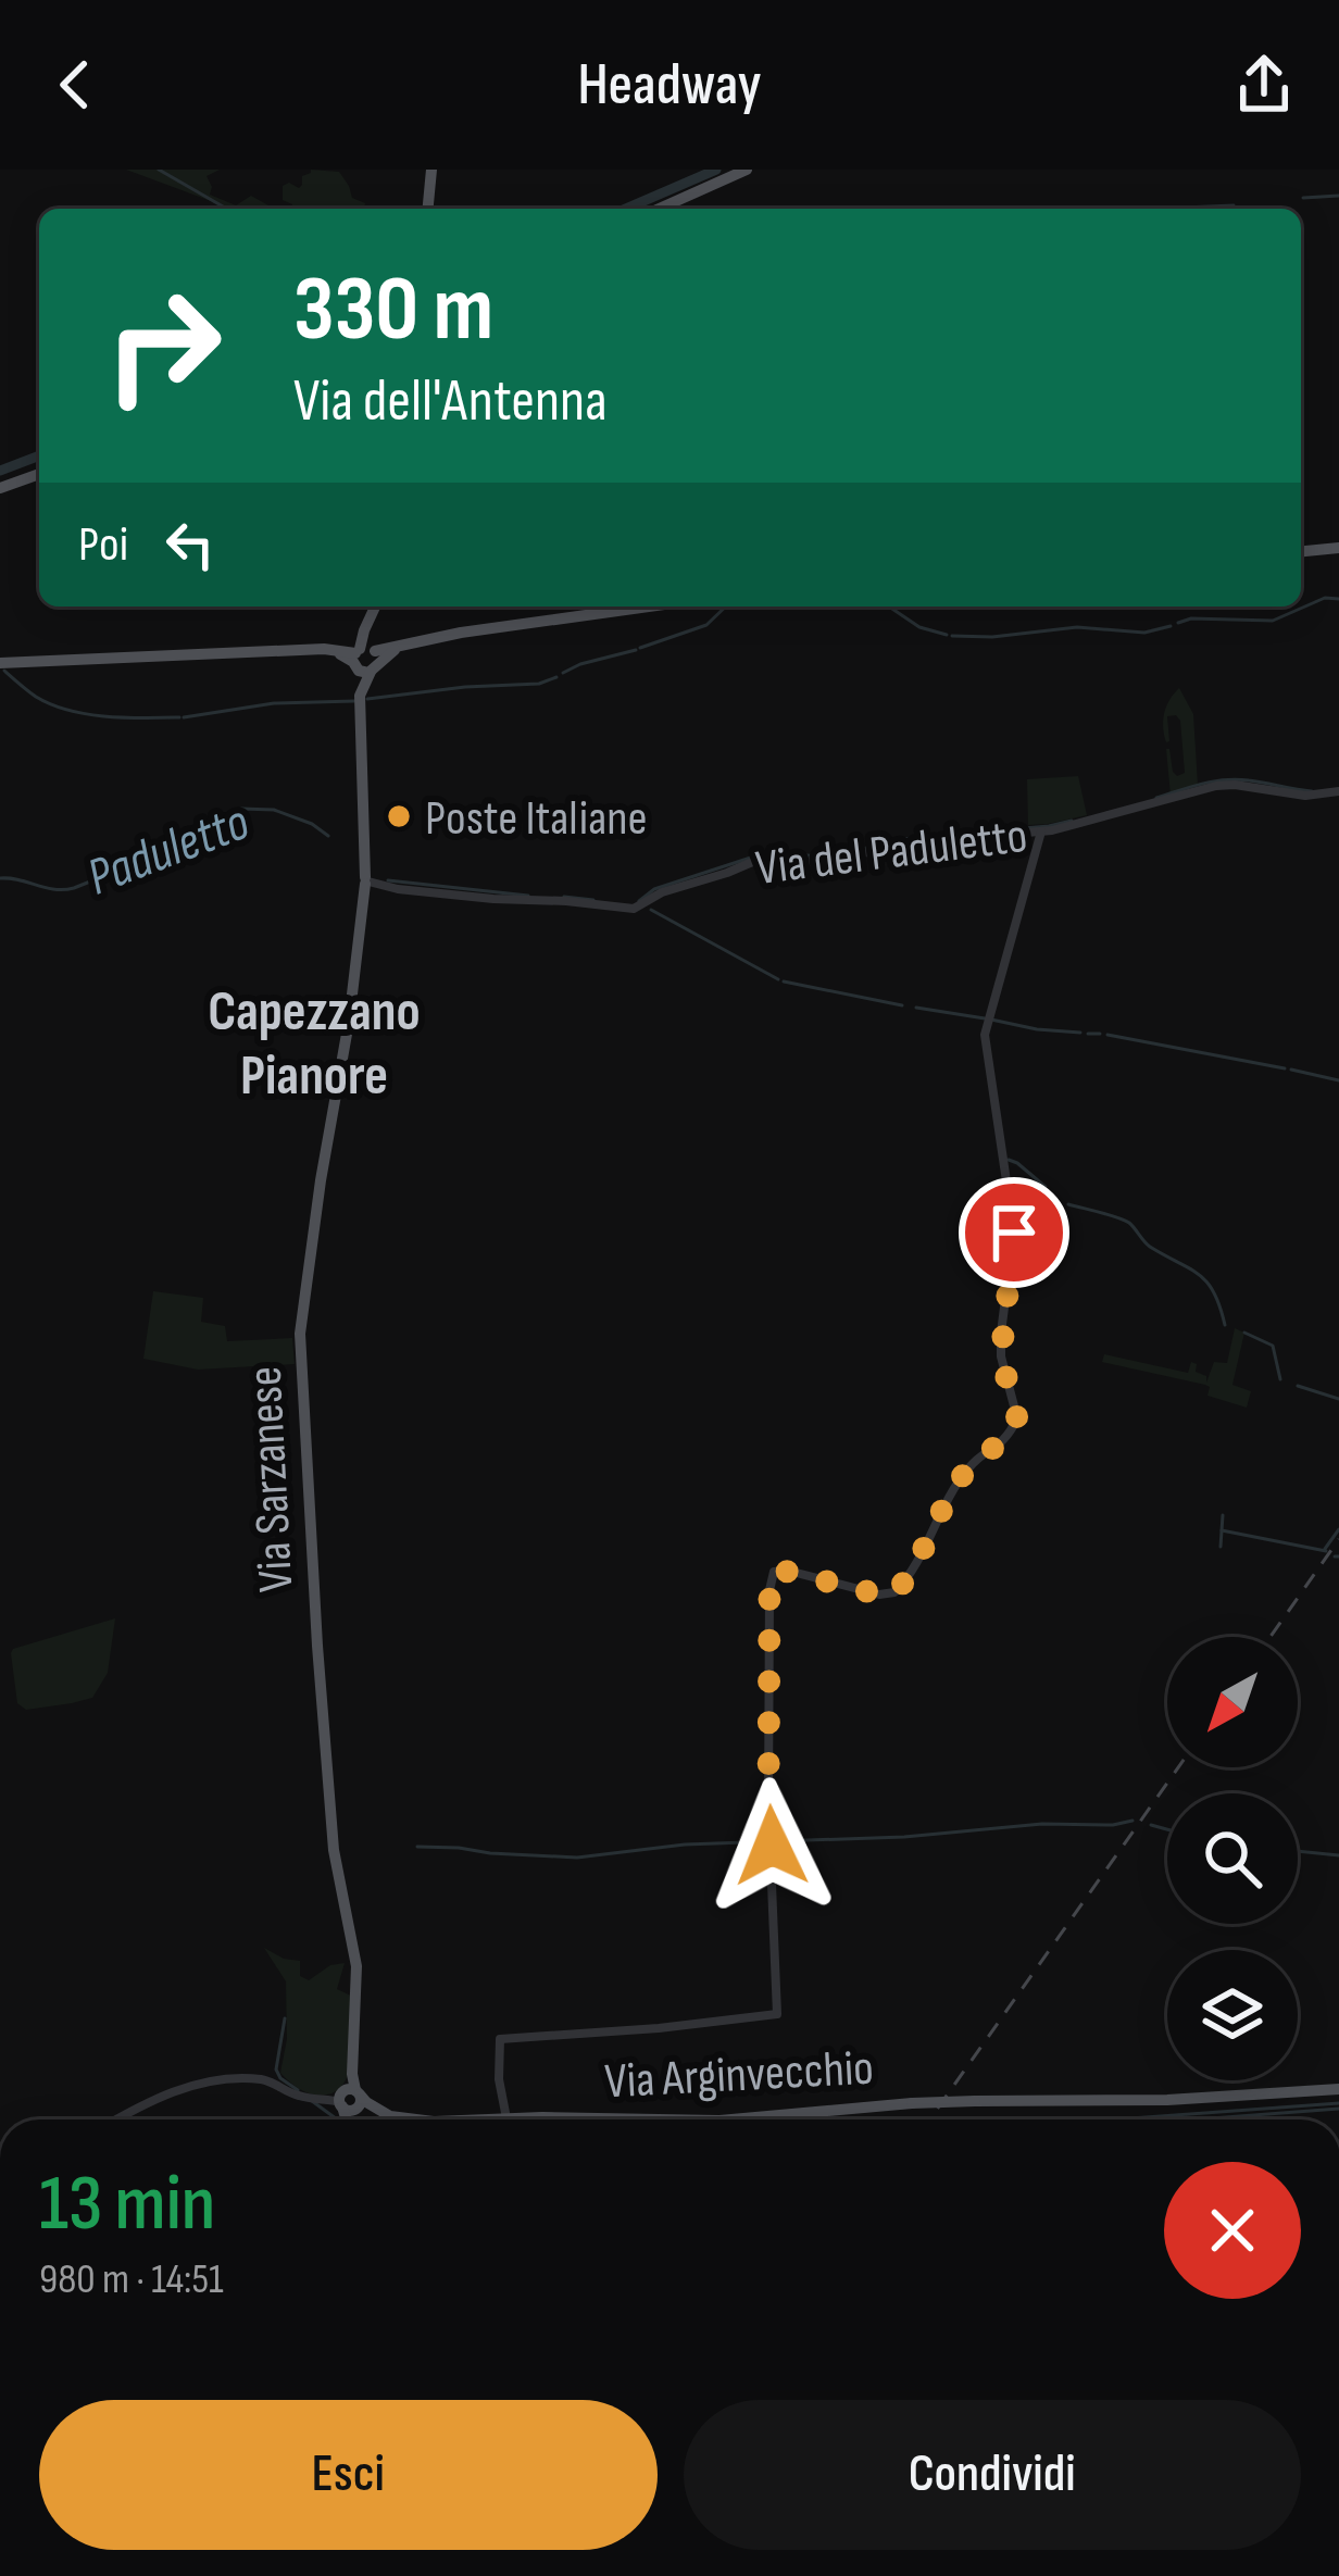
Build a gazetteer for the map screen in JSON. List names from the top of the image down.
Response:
{
  "streets": {
    "main road": ["Via Sarzanese", "Via Arginvecchio"],
    "street": ["Via del Paduletto"]
  },
  "crossings": [
    ["Via del Paduletto", "Via Sarzanese"],
    ["Via Sarzanese", "Via Arginvecchio"]
  ],
  "districts": ["Capezzano Pianore"],
  "water": ["Paduletto"],
  "places": ["Poste Italiane"],
  "north": "bottom left",
  "page": {
    "header": "Headway",
    "turn": ["330 m", "Via dell'Antenna"],
    "then": "Poi",
    "heading": ["13 min", "980 m · 14:51"],
    "buttons": ["Esci", "Condividi"]
  }
}
